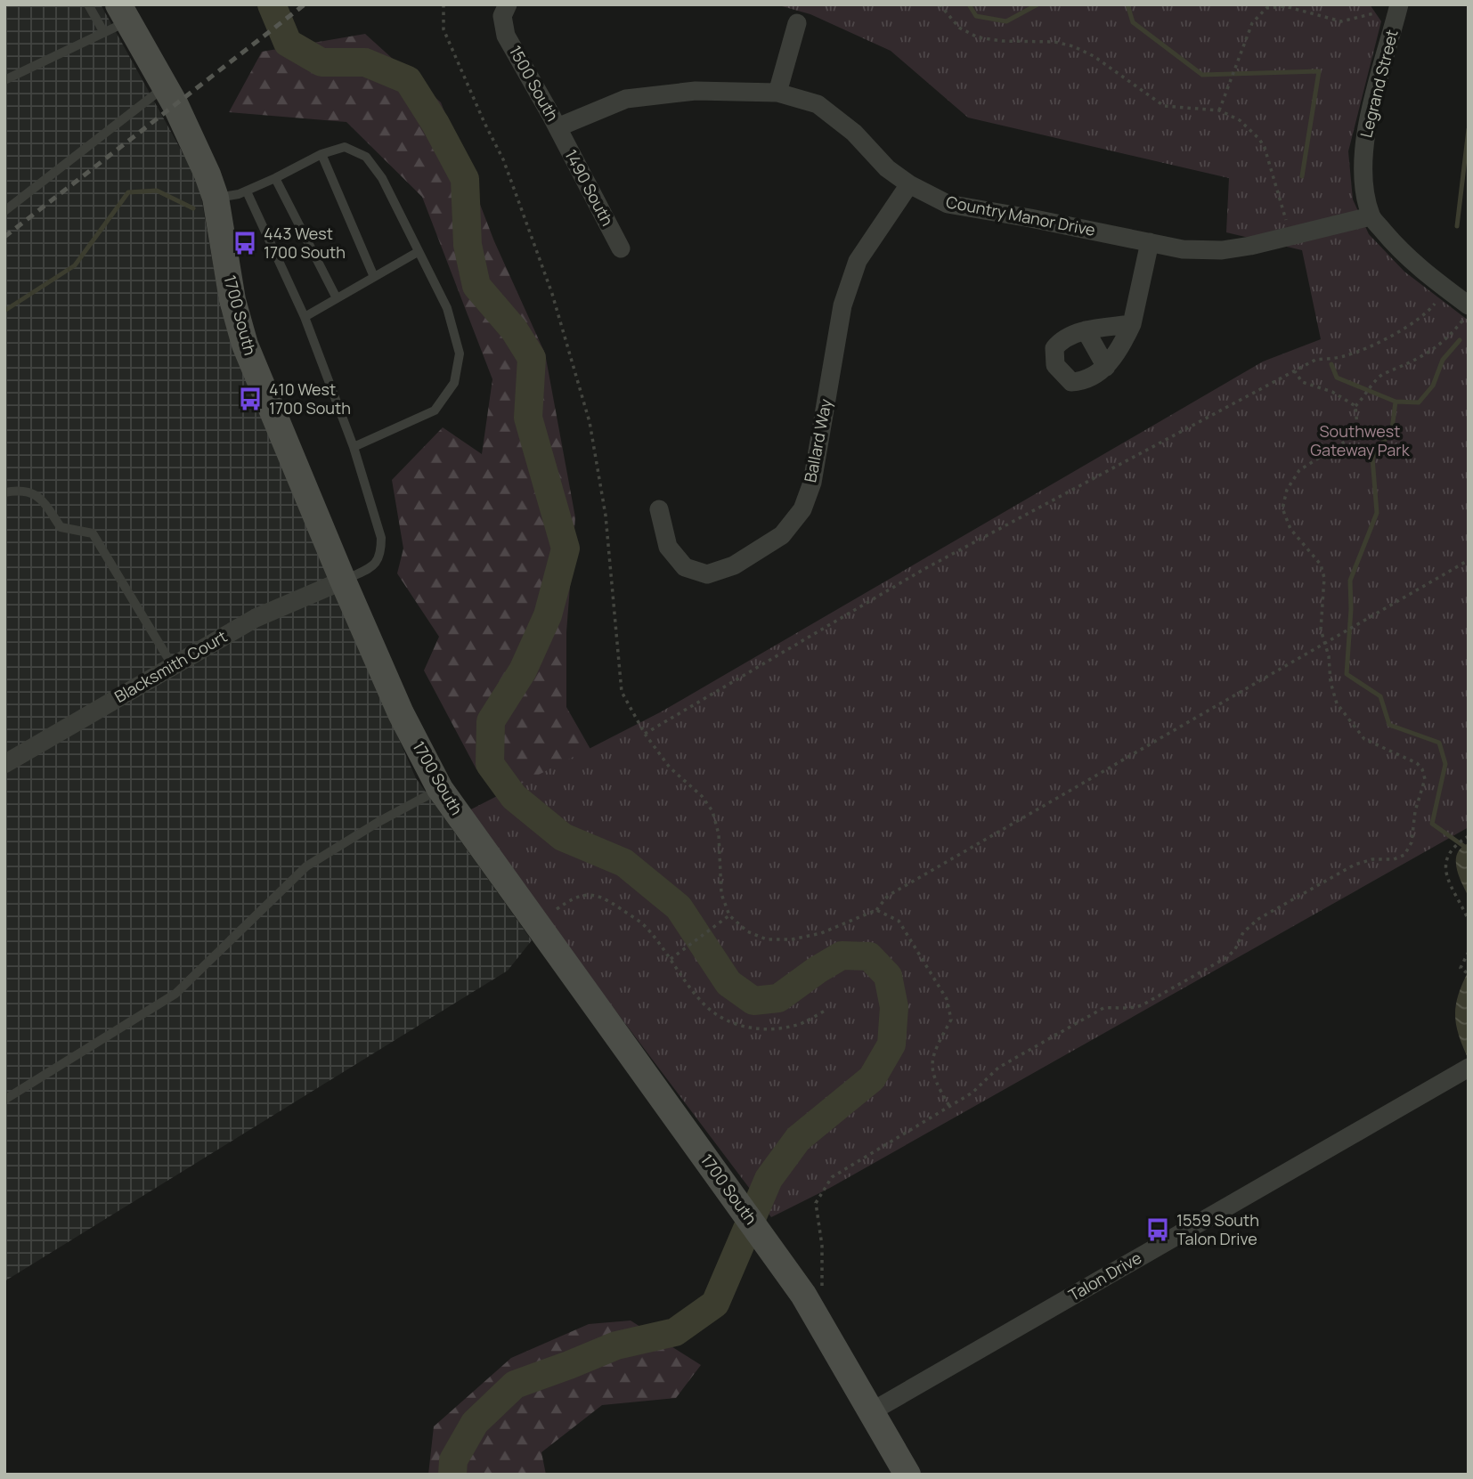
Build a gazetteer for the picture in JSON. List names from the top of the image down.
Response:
{
  "streets": {
    "street": [
      "1500 South",
      "Legrand Street",
      "1490 South",
      "Country Manor Drive",
      "1700 South",
      "Ballard Way",
      "Blacksmith Court",
      "Talon Drive"
    ]
  },
  "crossings": [
    ["1500 South", "1490 South"],
    ["1500 South", "Country Manor Drive"],
    ["Legrand Street", "Country Manor Drive"],
    ["1490 South", "Country Manor Drive"],
    ["Country Manor Drive", "Ballard Way"],
    ["1700 South", "Blacksmith Court"],
    ["1700 South", "Talon Drive"]
  ],
  "parks": ["Southwest Gateway Park"],
  "places": {
    "bus stop": ["443 West 1700 South", "410 West 1700 South", "1559 South Talon Drive"]
  }
}
